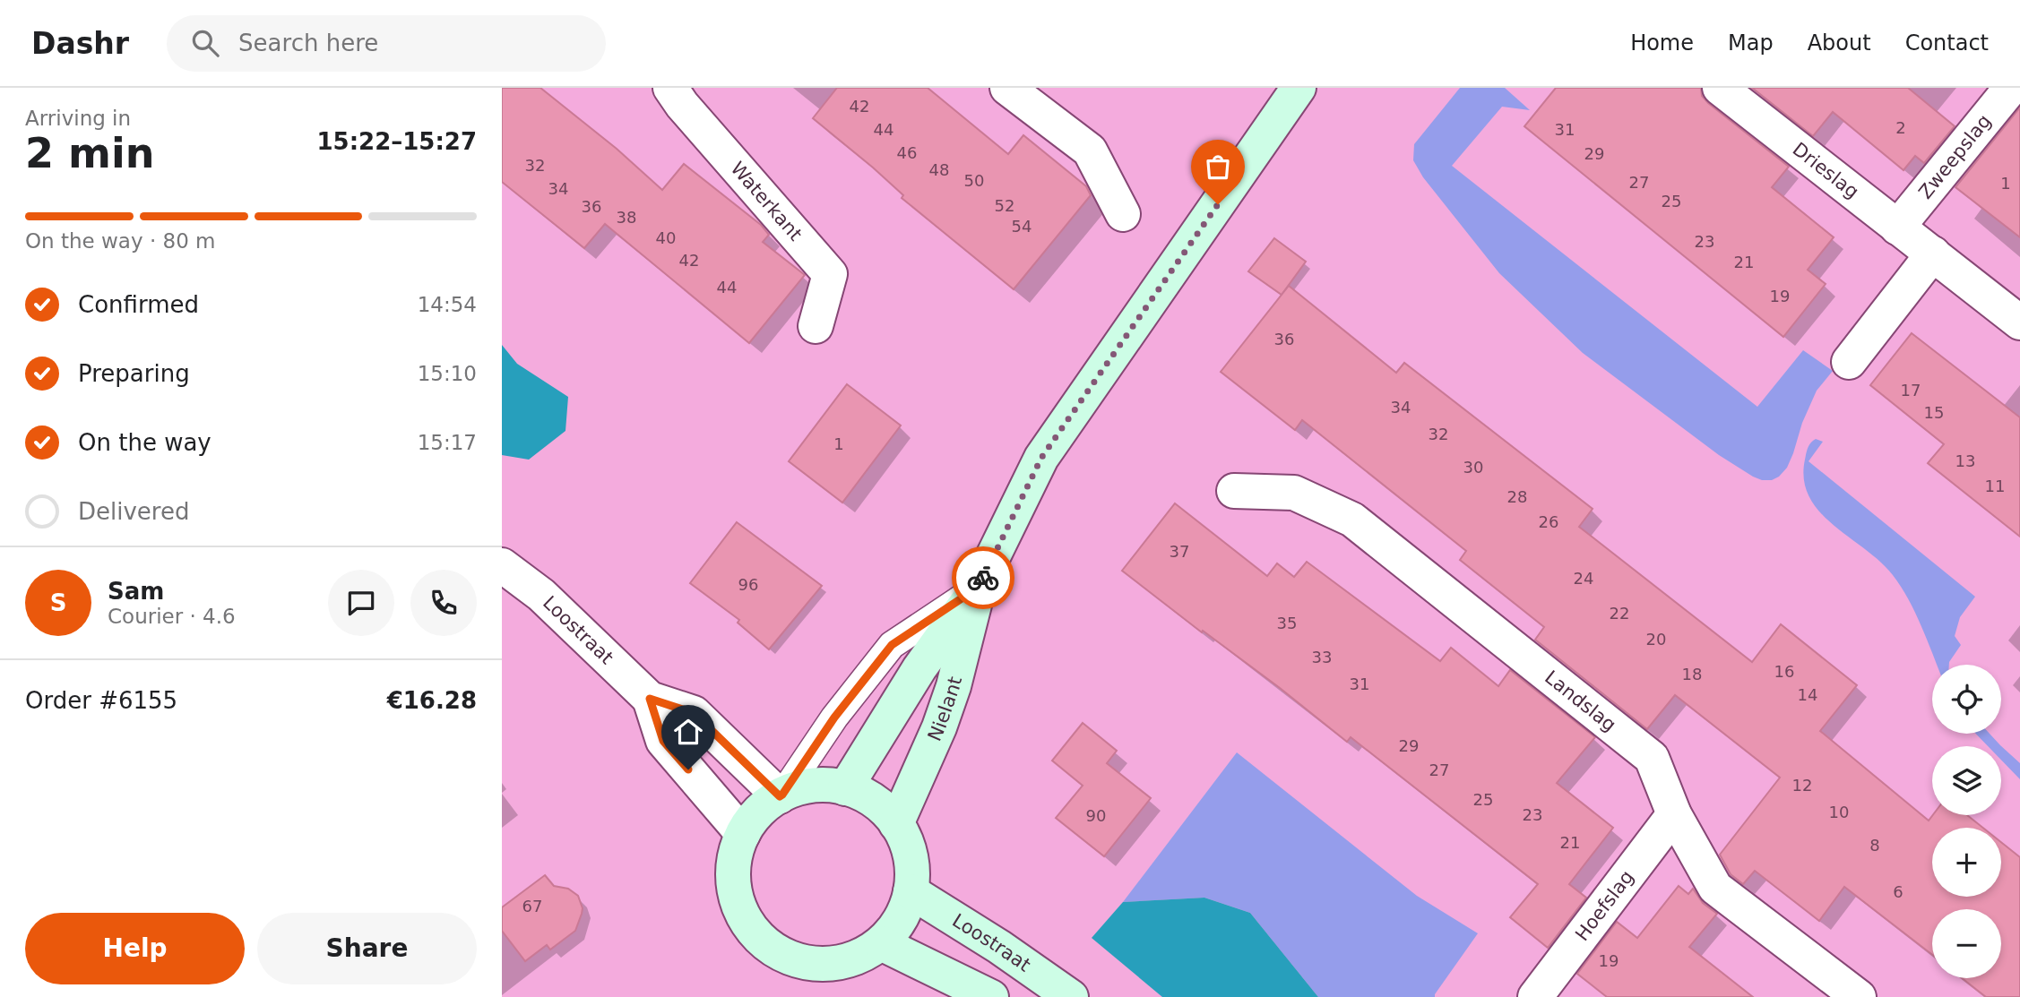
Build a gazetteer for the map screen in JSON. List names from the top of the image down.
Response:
{
  "streets": {
    "street": [
      "Zweepslag",
      "Drieslag",
      "Waterkant",
      "Loostraat",
      "Landslag",
      "Nielant",
      "Hoefslag"
    ]
  },
  "crossings": [
    ["Zweepslag", "Drieslag"],
    ["Loostraat", "Nielant"],
    ["Landslag", "Hoefslag"]
  ],
  "house_numbers": [
    "42",
    "2",
    "44",
    "31",
    "46",
    "29",
    "32",
    "48",
    "50",
    "27",
    "1",
    "34",
    "25",
    "52",
    "36",
    "38",
    "54",
    "40",
    "23",
    "42",
    "21",
    "44",
    "19",
    "36",
    "17",
    "34",
    "15",
    "32",
    "1",
    "13",
    "30",
    "11",
    "28",
    "26",
    "37",
    "24",
    "96",
    "22",
    "35",
    "20",
    "33",
    "16",
    "18",
    "31",
    "14",
    "29",
    "27",
    "12",
    "25",
    "10",
    "23",
    "90",
    "21",
    "8",
    "6",
    "67",
    "19"
  ],
  "page": {
    "header": "Dashr",
    "search": "Search here",
    "nav": [
      "Home",
      "Map",
      "About",
      "Contact"
    ],
    "heading": ["2 min", "Arriving in", "15:22–15:27"],
    "panel": [
      "Sam",
      "Courier · 4.6",
      "Order #6155",
      "€16.28"
    ],
    "bar": "On the way · 80 m",
    "list": [
      ["Confirmed", "14:54"],
      ["Preparing", "15:10"],
      ["On the way", "15:17"],
      "Delivered"
    ],
    "round": "S",
    "map_buttons": ["+", "−"],
    "buttons": ["Help", "Share"]
  }
}
